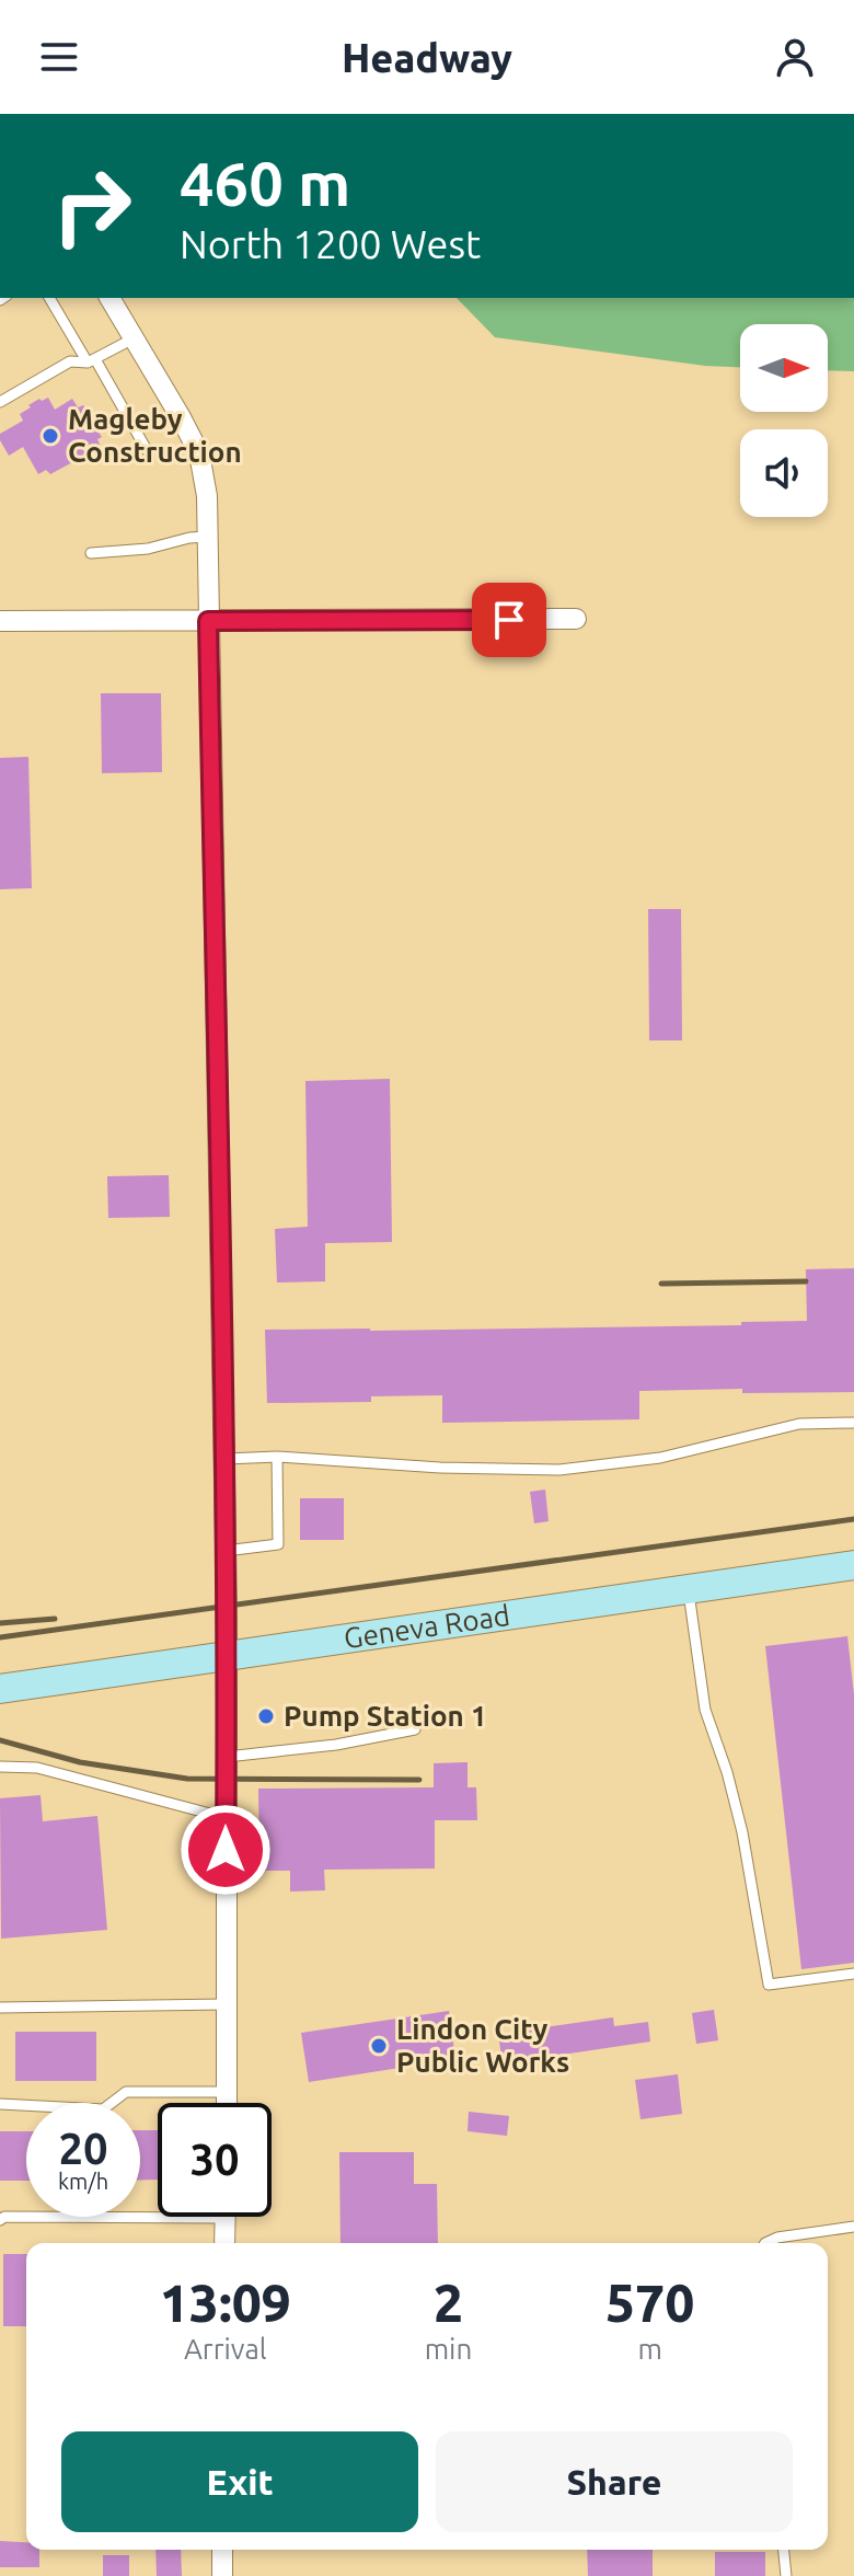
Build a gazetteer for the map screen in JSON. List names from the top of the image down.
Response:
{
  "streets": {
    "main road": ["Geneva Road"]
  },
  "places": ["Magleby Construction", "Pump Station 1", "Lindon City Public Works"],
  "north": "right",
  "page": {
    "header": "Headway",
    "turn": ["460 m", "North 1200 West"],
    "speed": "20 km/h",
    "limit": "30",
    "eta": [
      "13:09",
      "Arrival",
      "2",
      "min",
      "570",
      "m"
    ],
    "buttons": ["Exit", "Share"]
  }
}
